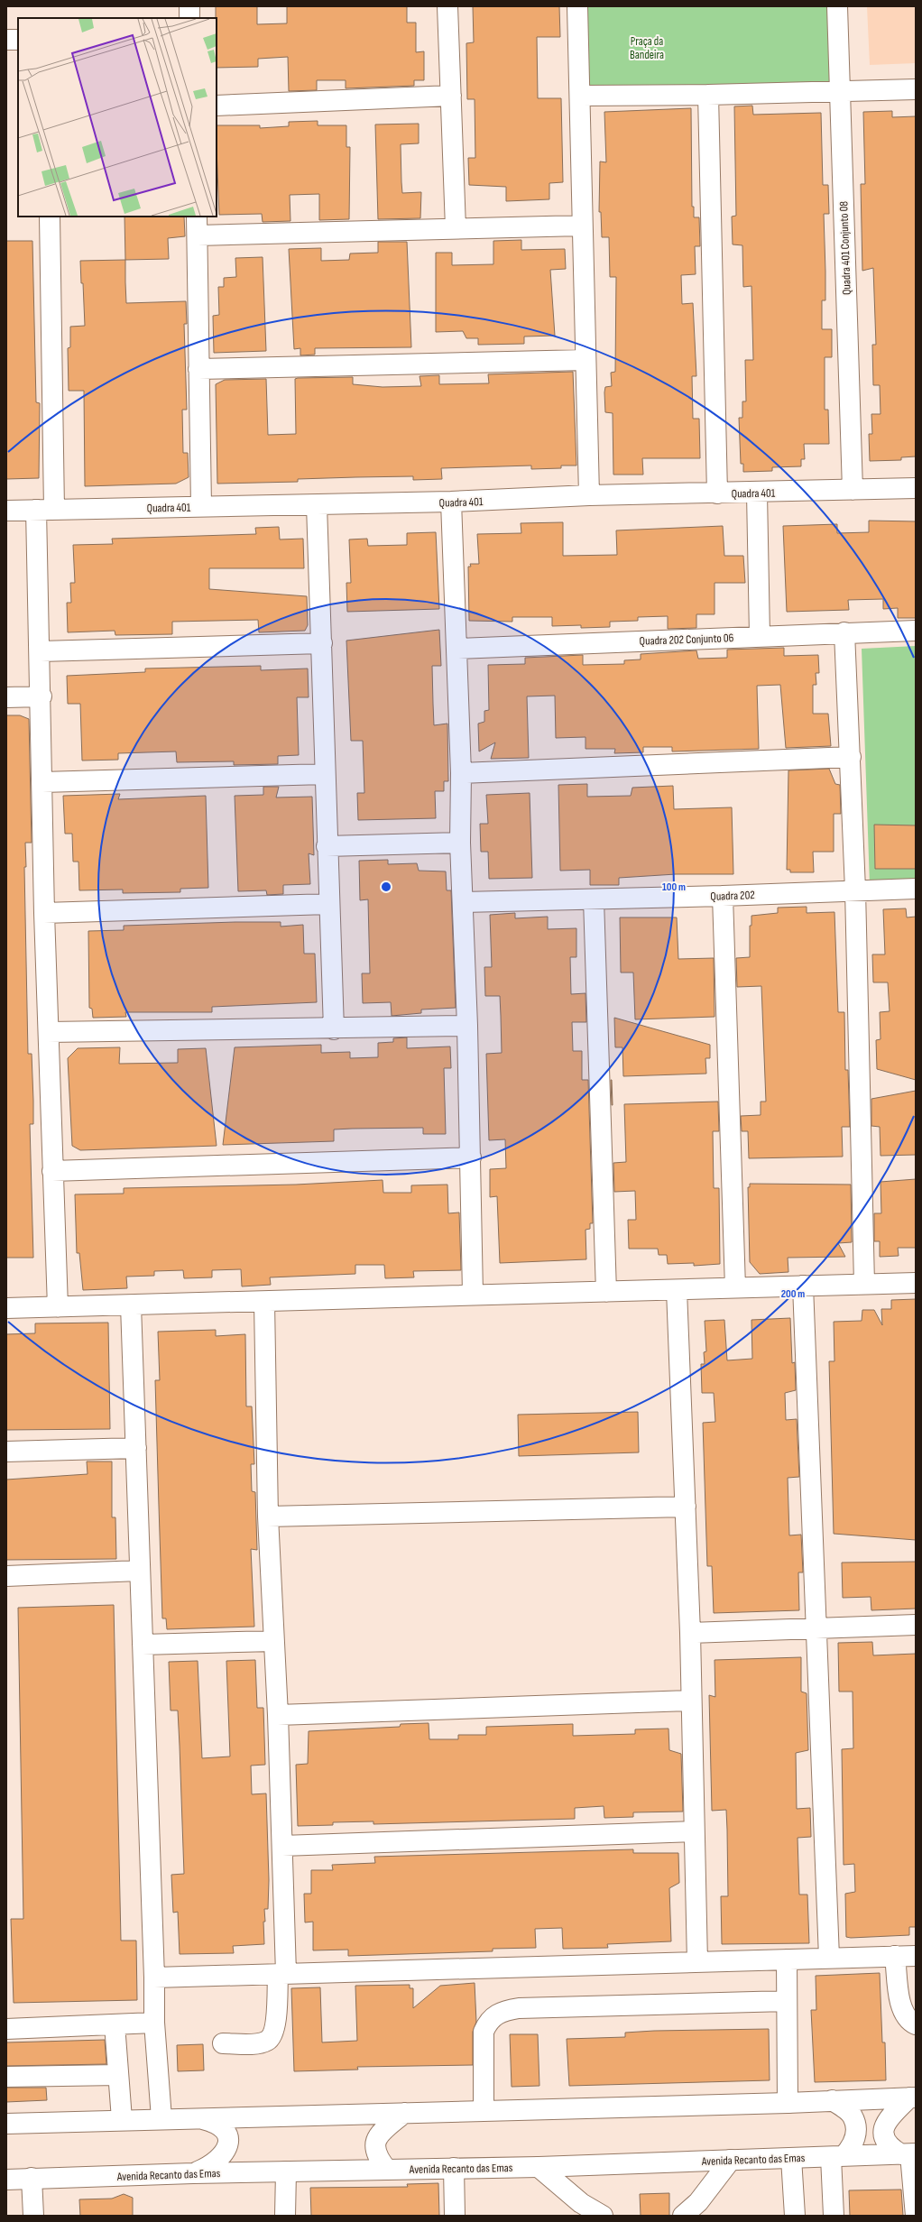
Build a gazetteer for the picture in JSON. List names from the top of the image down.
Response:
{
  "streets": {
    "street": [
      "Quadra 401 Conjunto 08",
      "Quadra 401",
      "Quadra 202 Conjunto 06",
      "Quadra 202",
      "Avenida Recanto das Emas"
    ]
  },
  "crossings": [
    ["Quadra 401 Conjunto 08", "Quadra 401"]
  ],
  "parks": ["Praça da Bandeira"],
  "rings": ["100 m", "200 m"]
}
